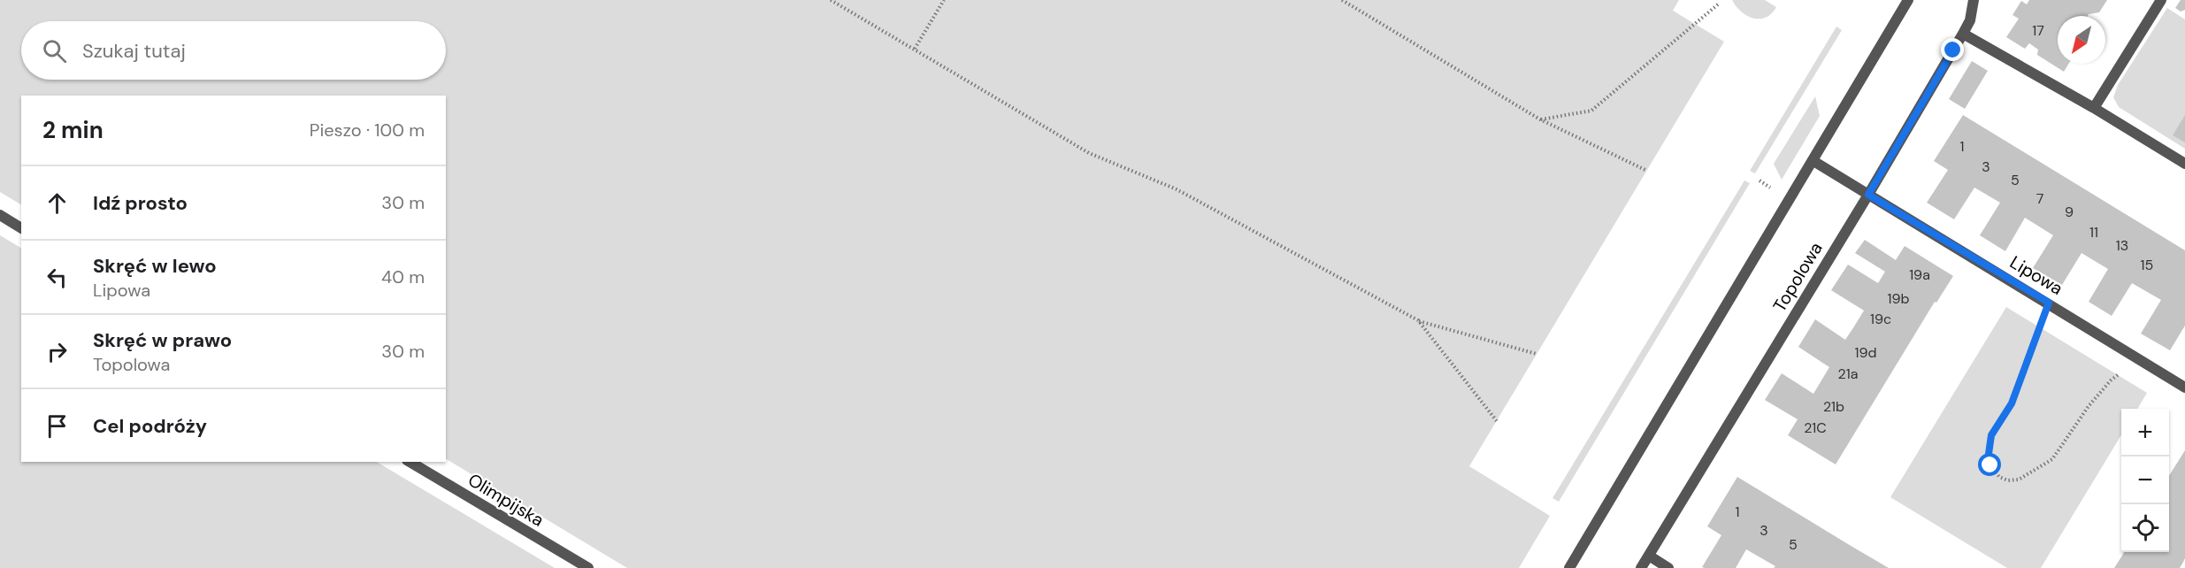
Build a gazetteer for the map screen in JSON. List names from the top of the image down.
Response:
{
  "streets": {
    "street": ["Lipowa", "Topolowa", "Olimpijska"]
  },
  "crossings": [
    ["Lipowa", "Topolowa"]
  ],
  "house_numbers": [
    "17",
    "1",
    "3",
    "5",
    "7",
    "9",
    "11",
    "13",
    "15",
    "19a",
    "19b",
    "19c",
    "19d",
    "21a",
    "21b",
    "21C",
    "1",
    "3",
    "5"
  ],
  "north": "bottom left",
  "page": {
    "search": "Szukaj tutaj",
    "heading": ["2 min", "Pieszo · 100 m"],
    "list": [
      ["Idź prosto", "30 m"],
      ["Skręć w lewo", "Lipowa", "40 m"],
      ["Skręć w prawo", "Topolowa", "30 m"],
      "Cel podróży"
    ],
    "map_buttons": ["+", "−"]
  }
}
